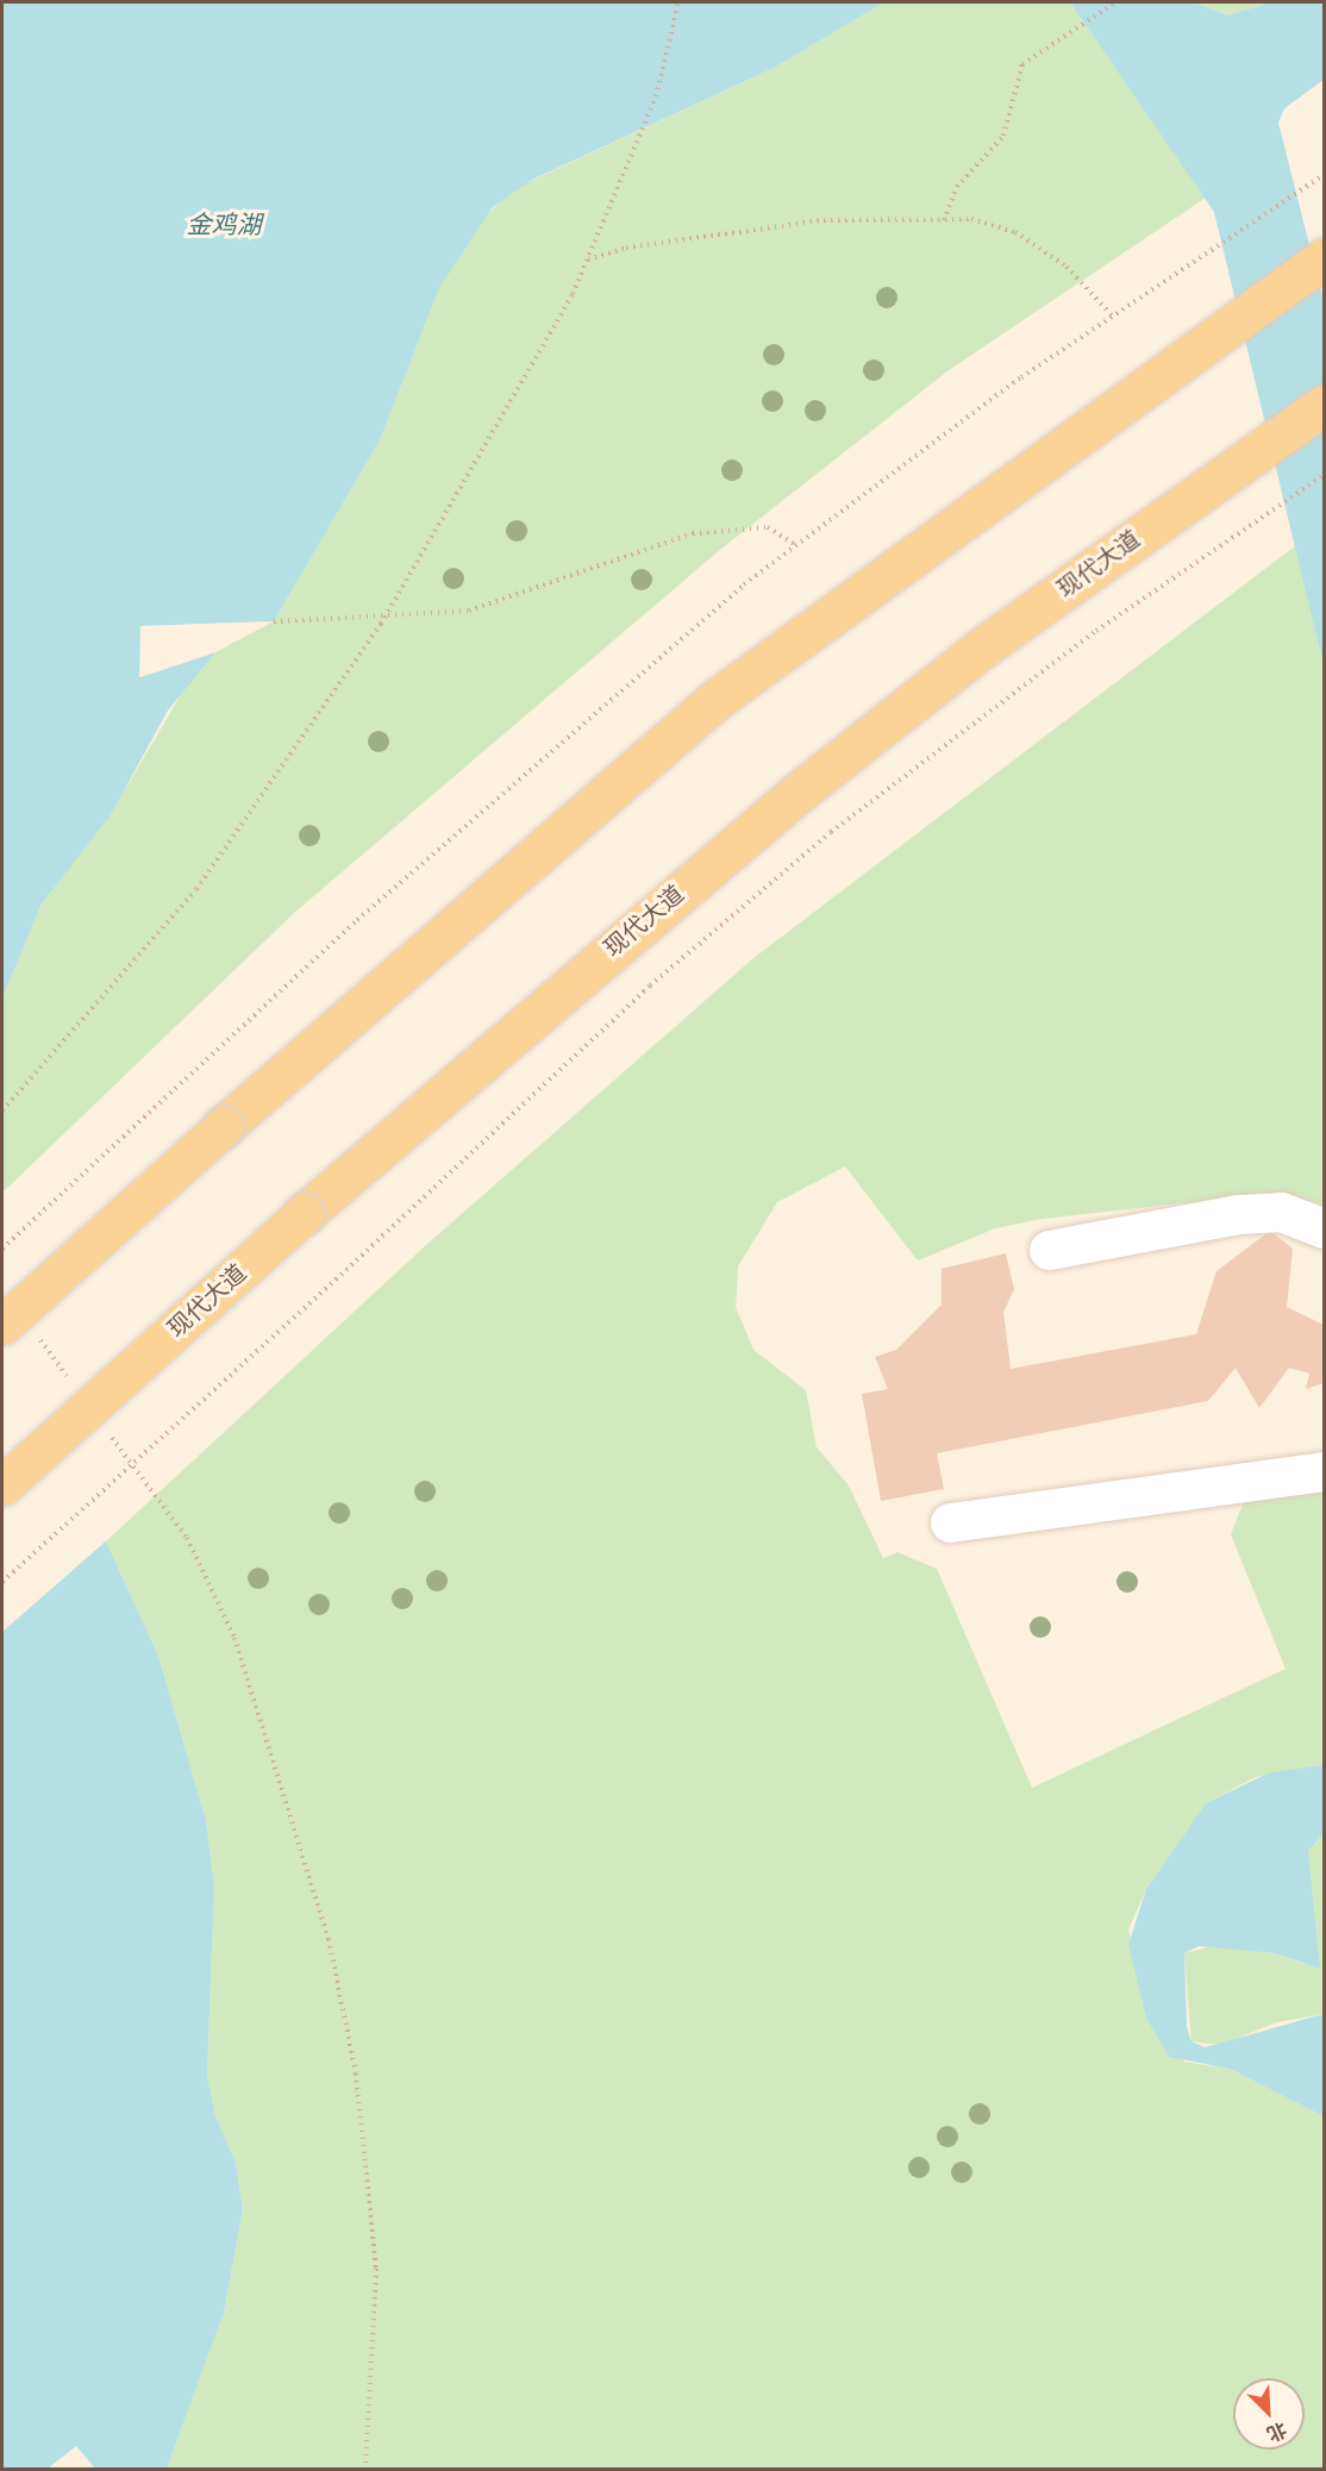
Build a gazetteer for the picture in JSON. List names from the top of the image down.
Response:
{
  "streets": {
    "main road": ["现代大道"]
  },
  "water": ["金鸡湖"],
  "north": "bottom right"
}
